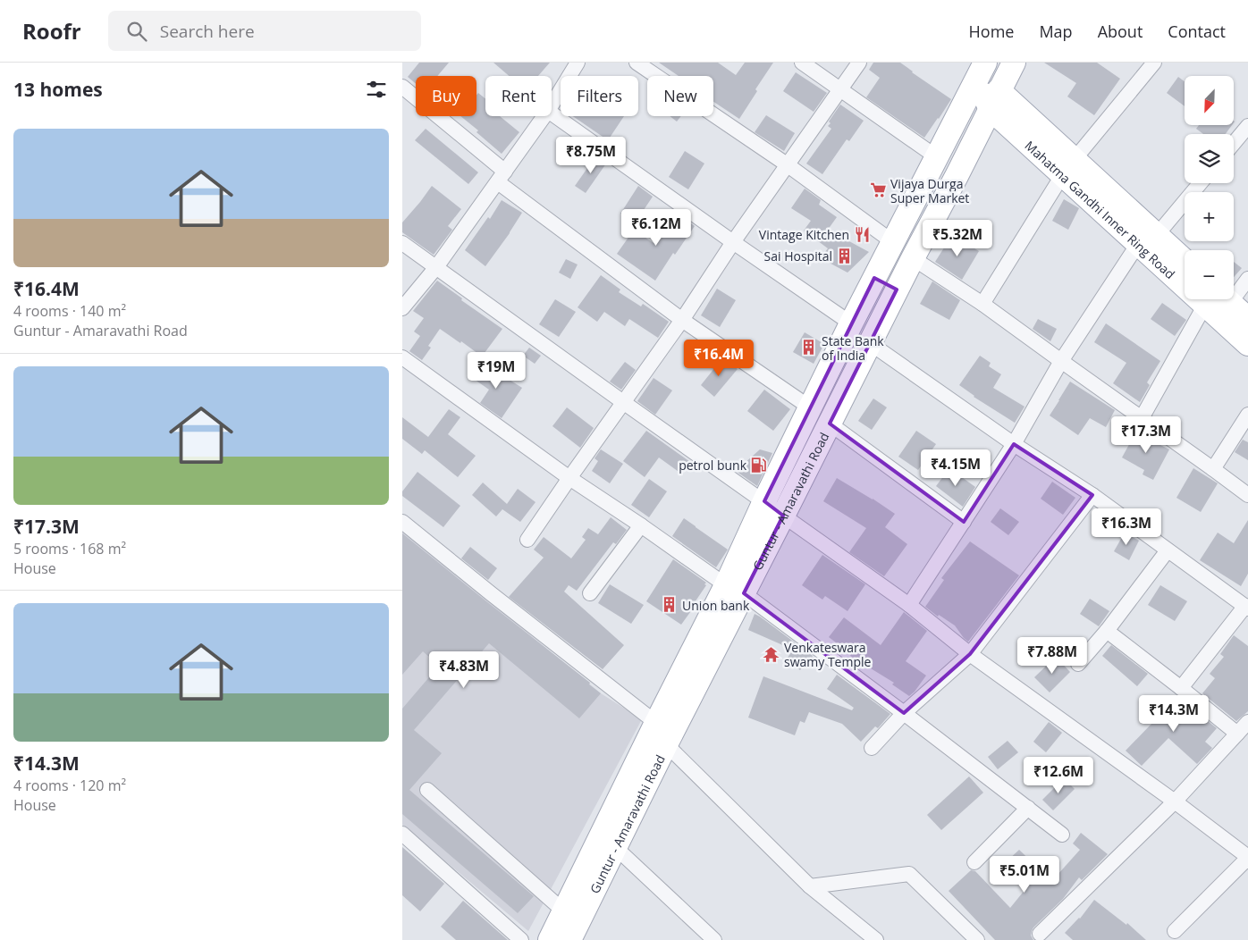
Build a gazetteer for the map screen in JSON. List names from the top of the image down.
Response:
{
  "streets": {
    "main road": ["Mahatma Gandhi Inner Ring Road", "Guntur - Amaravathi Road"]
  },
  "crossings": [
    ["Mahatma Gandhi Inner Ring Road", "Guntur - Amaravathi Road"]
  ],
  "places": {
    "supermarket": ["Vijaya Durga Super Market"],
    "restaurant": ["Vintage Kitchen"],
    "building": ["Sai Hospital", "State Bank of India", "Union bank"],
    "fuel station": ["petrol bunk"],
    "temple": ["Venkateswara swamy Temple"]
  },
  "north": "bottom left",
  "page": {
    "header": "Roofr",
    "search": "Search here",
    "nav": [
      "Home",
      "Map",
      "About",
      "Contact"
    ],
    "heading": "13 homes",
    "map_buttons": ["+", "−"],
    "chip": [
      "Buy",
      "Rent",
      "Filters",
      "New"
    ],
    "list": [
      {
        "name": "₹16.4M",
        "note": "4 rooms · 140 m² · Guntur - Amaravathi Road"
      },
      {
        "name": "₹17.3M",
        "note": "5 rooms · 168 m² · House"
      },
      {
        "name": "₹14.3M",
        "note": "4 rooms · 120 m² · House"
      }
    ],
    "price": [
      "₹8.75M",
      "₹6.12M",
      "₹5.32M",
      "₹16.4M",
      "₹19M",
      "₹17.3M",
      "₹4.15M",
      "₹16.3M",
      "₹7.88M",
      "₹4.83M",
      "₹14.3M",
      "₹12.6M",
      "₹5.01M"
    ]
  }
}
